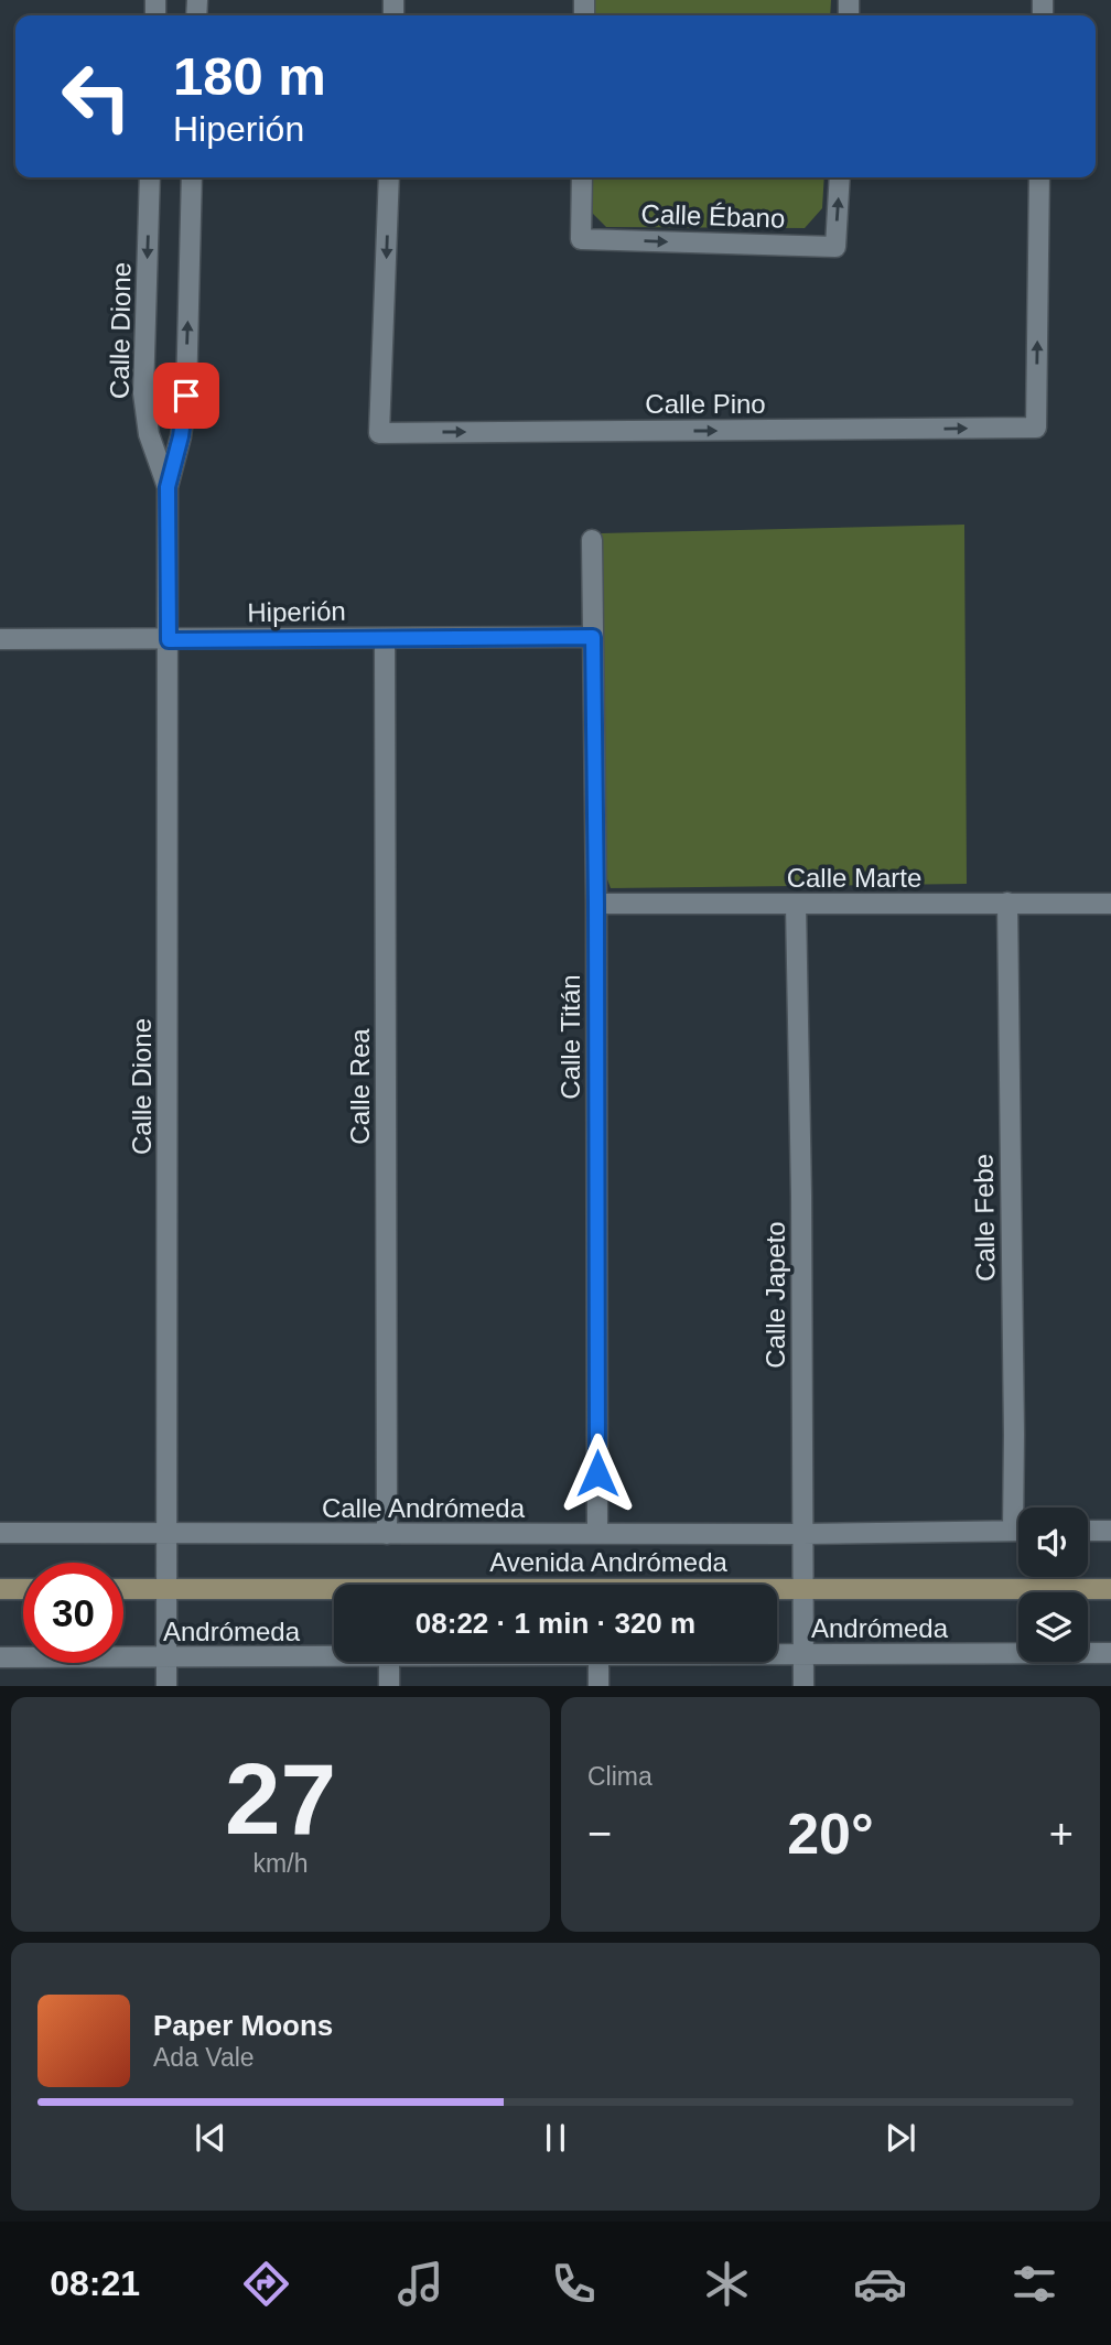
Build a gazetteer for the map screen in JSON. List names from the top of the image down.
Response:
{
  "streets": {
    "street": [
      "Calle Ébano",
      "Calle Dione",
      "Calle Pino",
      "Hiperión",
      "Calle Marte",
      "Calle Titán",
      "Calle Rea",
      "Calle Febe",
      "Calle Japeto",
      "Calle Andrómeda",
      "Avenida Andrómeda",
      "Andrómeda"
    ]
  },
  "crossings": [
    ["Calle Dione", "Hiperión"],
    ["Calle Dione", "Calle Andrómeda"],
    ["Calle Dione", "Avenida Andrómeda"],
    ["Calle Dione", "Andrómeda"],
    ["Hiperión", "Calle Titán"],
    ["Hiperión", "Calle Rea"],
    ["Calle Marte", "Calle Titán"],
    ["Calle Marte", "Calle Febe"],
    ["Calle Marte", "Calle Japeto"],
    ["Calle Titán", "Calle Andrómeda"],
    ["Calle Rea", "Calle Andrómeda"],
    ["Calle Japeto", "Calle Andrómeda"],
    ["Calle Japeto", "Avenida Andrómeda"],
    ["Calle Japeto", "Andrómeda"]
  ],
  "page": {
    "turn": ["180 m", "Hiperión"],
    "limit": "30",
    "trip": "08:22 · 1 min · 320 m",
    "tile": [
      ["27", "km/h"],
      "Clima"
    ],
    "heat": ["−", "20°", "+"],
    "song": ["Paper Moons", "Ada Vale"],
    "tabs": "08:21"
  }
}
